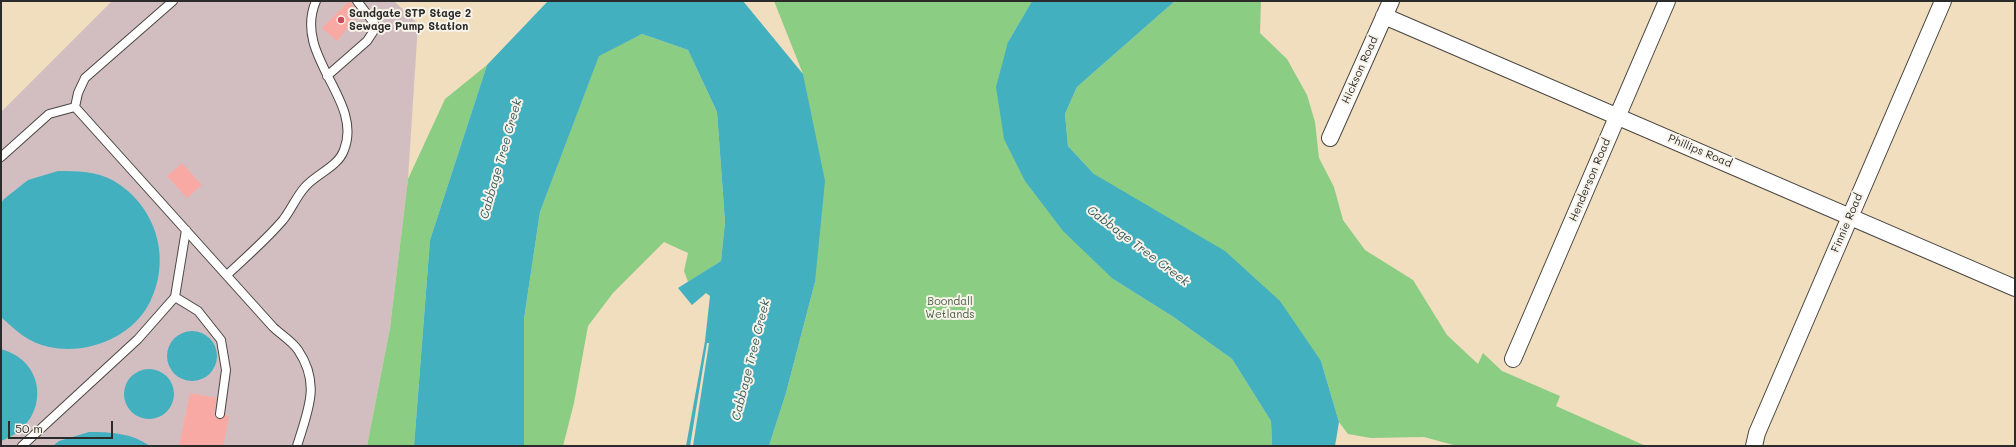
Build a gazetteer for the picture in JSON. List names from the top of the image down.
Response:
{
  "streets": {
    "street": [
      "Hickson Road",
      "Phillips Road",
      "Henderson Road",
      "Finnie Road"
    ]
  },
  "crossings": [
    ["Hickson Road", "Phillips Road"],
    ["Phillips Road", "Henderson Road"],
    ["Phillips Road", "Finnie Road"]
  ],
  "water": ["Cabbage Tree Creek"],
  "parks": ["Boondall Wetlands"],
  "places": ["Sandgate STP Stage 2 Sewage Pump Station"],
  "scale_bar": "50 m"
}
